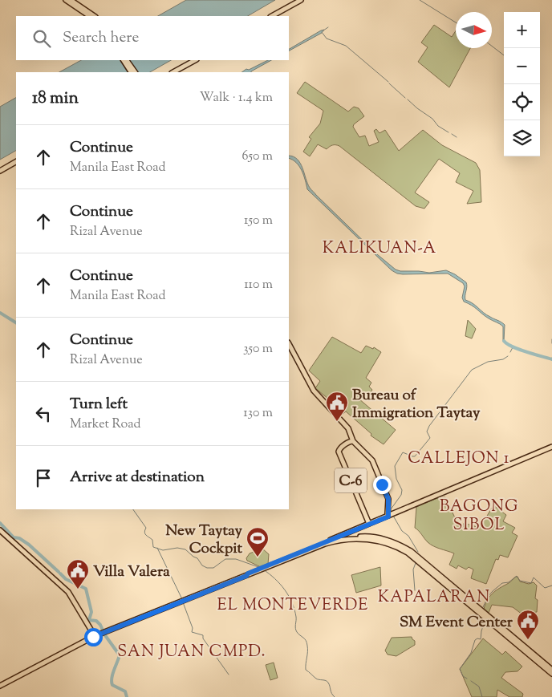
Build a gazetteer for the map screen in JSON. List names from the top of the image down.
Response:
{
  "streets": {
    "main road": ["C-6"]
  },
  "districts": [
    "KALIKUAN-A",
    "CALLEJON 1",
    "BAGONG SIBOL",
    "KAPALARAN",
    "EL MONTEVERDE",
    "SAN JUAN CMPD."
  ],
  "places": {
    "public building": ["Bureau of Immigration Taytay", "Villa Valera", "SM Event Center"],
    "sports": ["New Taytay Cockpit"]
  },
  "north": "right",
  "page": {
    "map_buttons": ["+", "−"],
    "search": "Search here",
    "heading": ["18 min", "Walk · 1.4 km"],
    "list": [
      ["Continue", "Manila East Road", "650 m"],
      ["Continue", "Rizal Avenue", "150 m"],
      ["Continue", "Manila East Road", "110 m"],
      ["Continue", "Rizal Avenue", "350 m"],
      ["Turn left", "Market Road", "130 m"],
      "Arrive at destination"
    ]
  }
}
